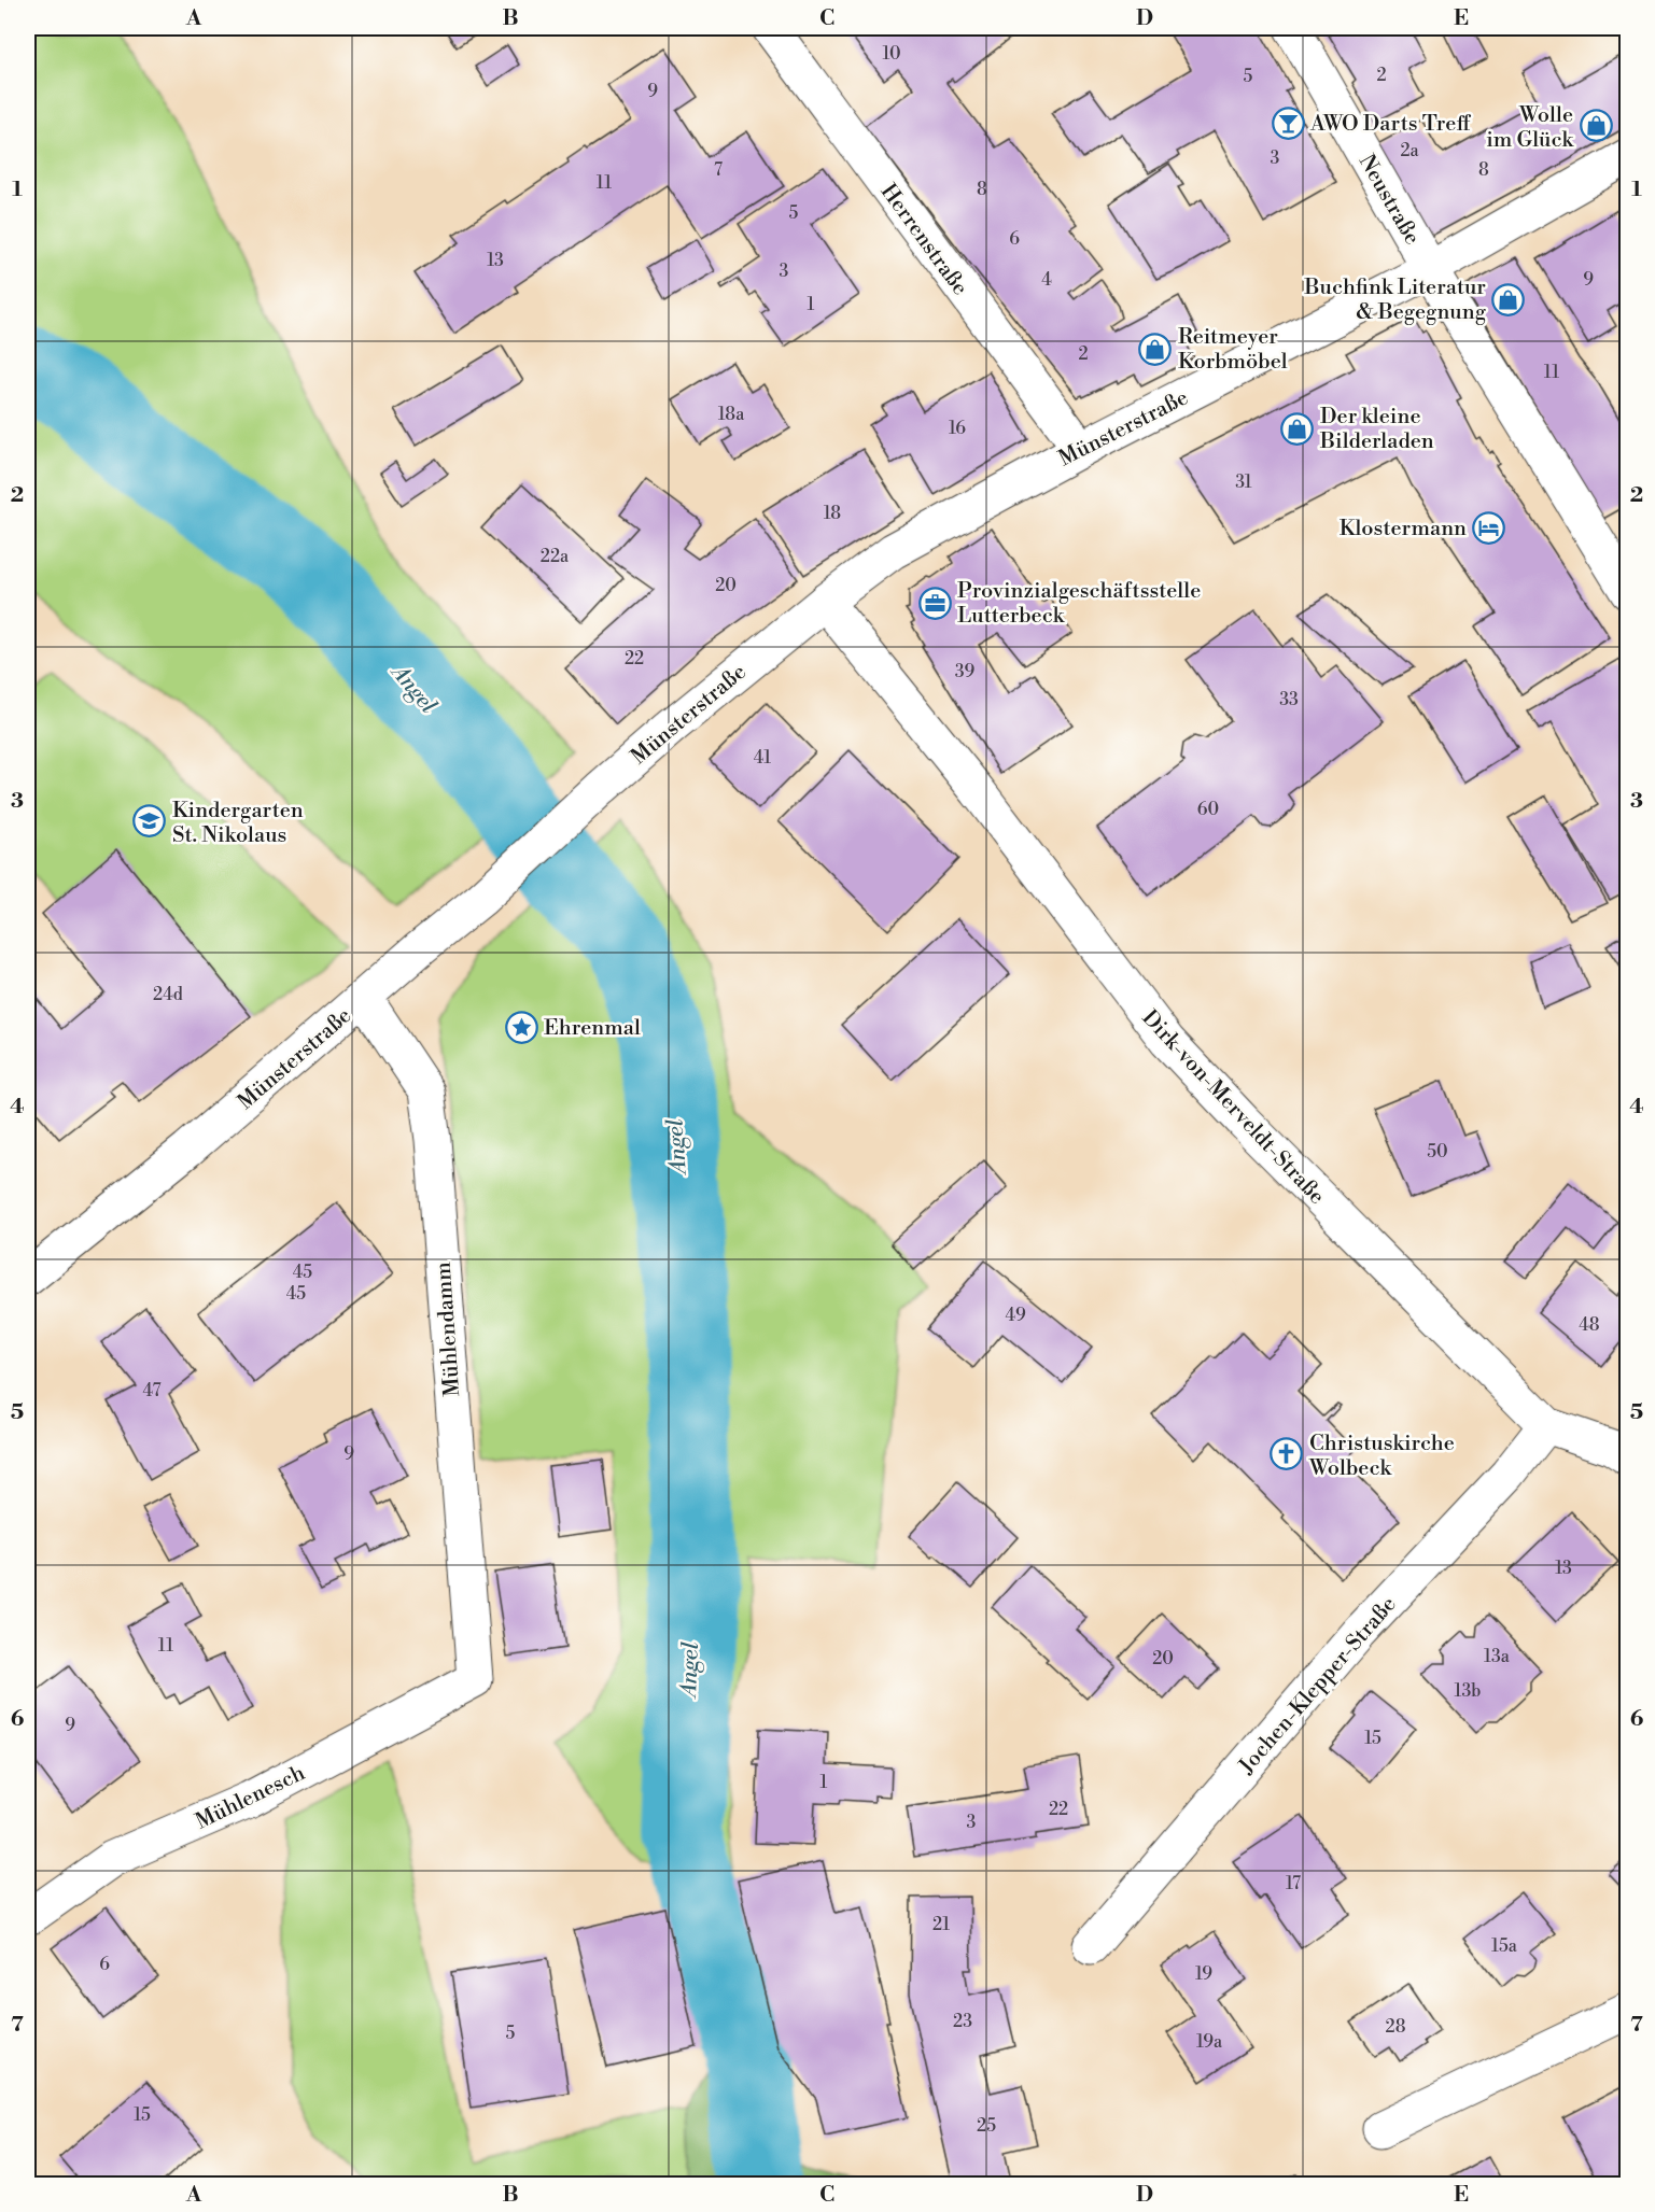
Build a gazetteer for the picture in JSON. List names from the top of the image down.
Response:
{
  "streets": {
    "street": [
      "Neustraße",
      "Herrenstraße",
      "Münsterstraße",
      "Dirk-von-Merveldt-Straße",
      "Mühlendamm",
      "Jochen-Klepper-Straße",
      "Mühlenesch"
    ]
  },
  "crossings": [
    ["Neustraße", "Münsterstraße"],
    ["Herrenstraße", "Münsterstraße"],
    ["Münsterstraße", "Dirk-von-Merveldt-Straße"],
    ["Münsterstraße", "Mühlendamm"],
    ["Dirk-von-Merveldt-Straße", "Jochen-Klepper-Straße"],
    ["Mühlendamm", "Mühlenesch"]
  ],
  "water": ["Angel"],
  "places": {
    "bar": ["AWO Darts Treff"],
    "shop": [
      "Wolle im Glück",
      "Buchfink Literatur & Begegnung",
      "Reitmeyer Korbmöbel",
      "Der kleine Bilderladen"
    ],
    "hotel": ["Klostermann"],
    "office": ["Provinzialgeschäftsstelle Lutterbeck"],
    "school or university": ["Kindergarten St. Nikolaus"],
    "place": ["Ehrenmal"],
    "church": ["Christuskirche Wolbeck"]
  },
  "house_numbers": [
    "10",
    "2",
    "5",
    "9",
    "2a",
    "3",
    "7",
    "8",
    "11",
    "8",
    "5",
    "6",
    "13",
    "3",
    "4",
    "9",
    "1",
    "2",
    "11",
    "18a",
    "16",
    "31",
    "18",
    "22a",
    "20",
    "22",
    "39",
    "33",
    "41",
    "60",
    "24d",
    "50",
    "45",
    "45",
    "49",
    "48",
    "47",
    "9",
    "13",
    "11",
    "13a",
    "20",
    "13b",
    "9",
    "15",
    "1",
    "22",
    "3",
    "17",
    "21",
    "15a",
    "6",
    "19",
    "23",
    "28",
    "5",
    "19a",
    "15",
    "25"
  ],
  "grid": {
    "columns": [
      "A",
      "B",
      "C",
      "D",
      "E"
    ],
    "rows": [
      "1",
      "2",
      "3",
      "4",
      "5",
      "6",
      "7"
    ]
  }
}
